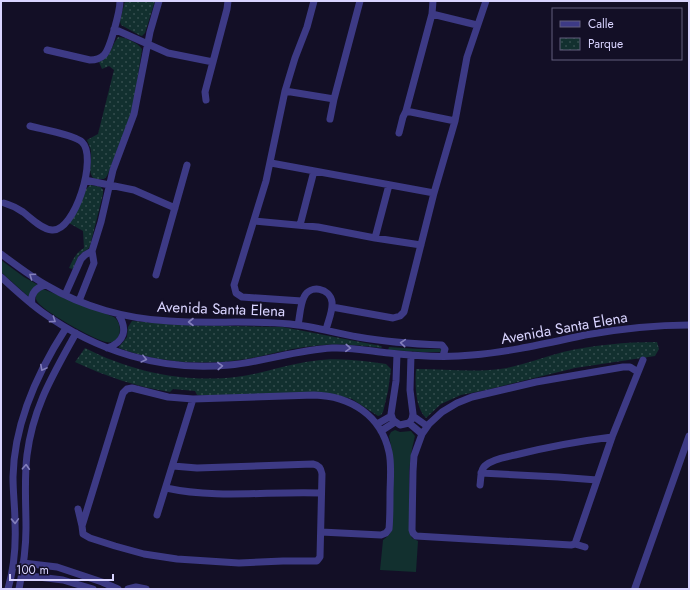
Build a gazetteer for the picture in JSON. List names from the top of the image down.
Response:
{
  "streets": {
    "street": ["Avenida Santa Elena"]
  },
  "legend": ["Calle", "Parque"],
  "scale_bar": "100 m"
}
